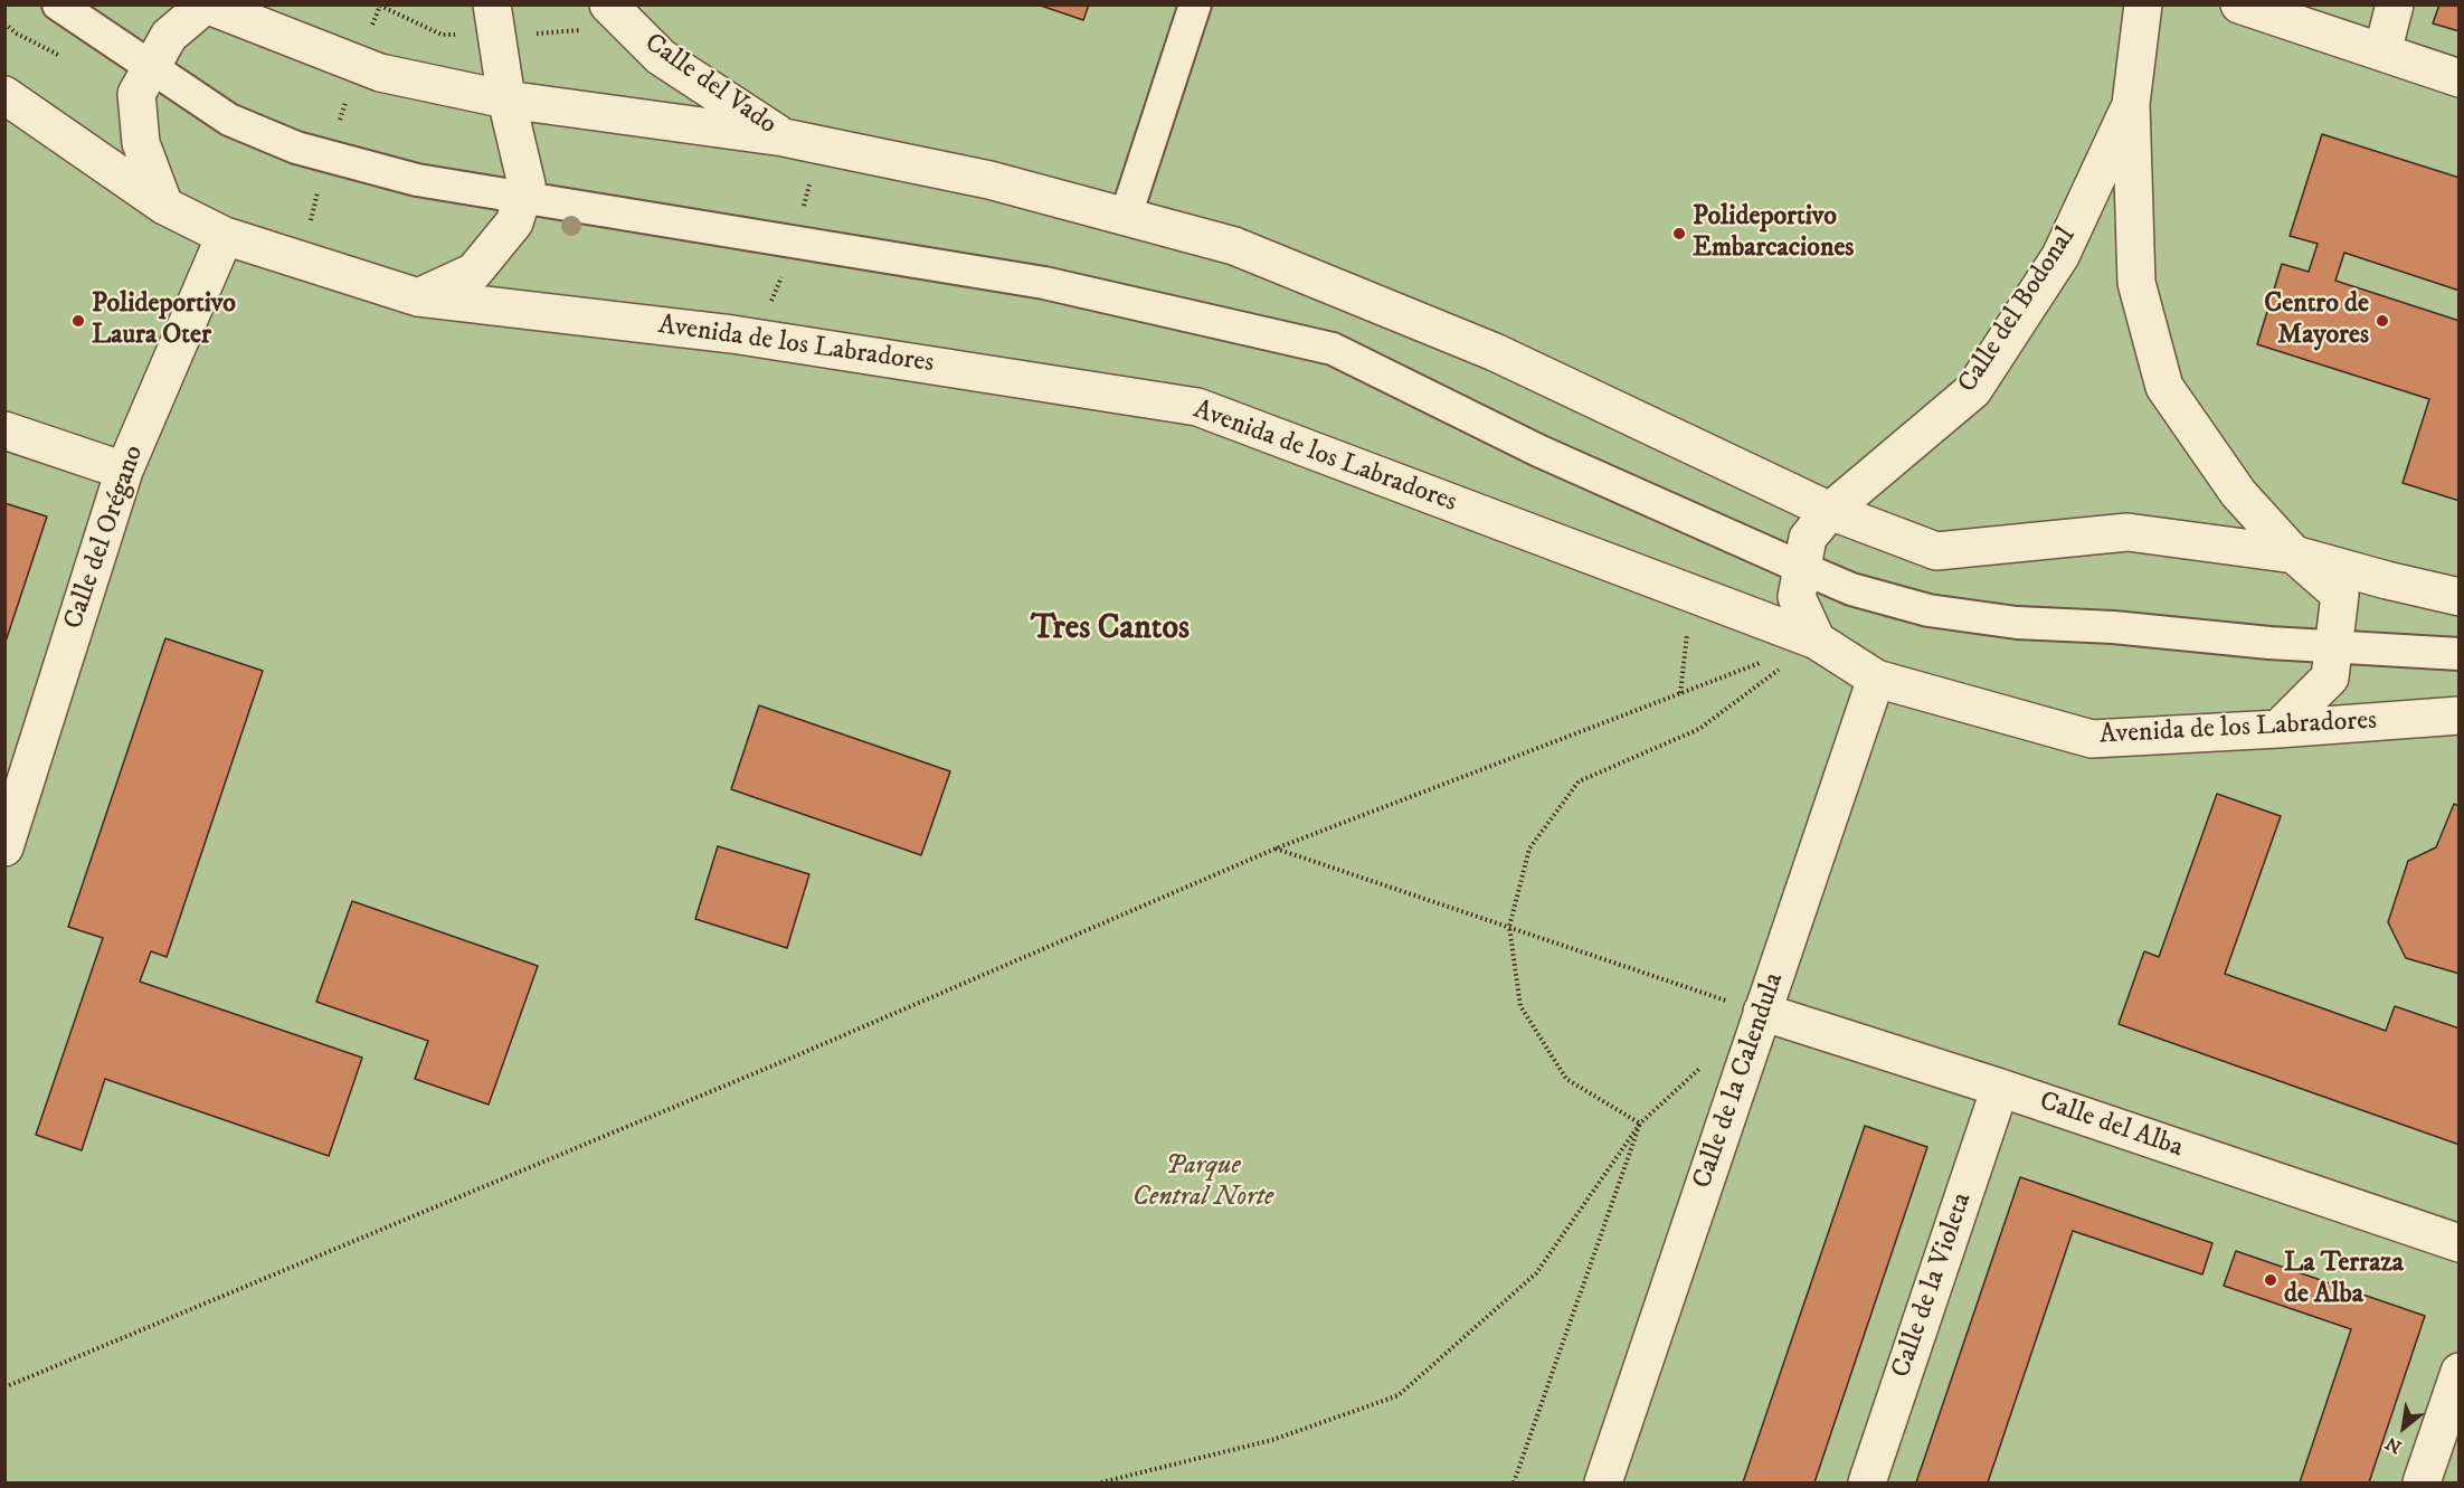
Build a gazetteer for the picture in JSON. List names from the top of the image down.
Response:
{
  "streets": {
    "street": [
      "Calle del Vado",
      "Calle del Bodonal",
      "Avenida de los Labradores",
      "Calle del Orégano",
      "Calle de la Calendula",
      "Calle del Alba",
      "Calle de la Violeta"
    ]
  },
  "crossings": [
    ["Calle del Bodonal", "Avenida de los Labradores"],
    ["Avenida de los Labradores", "Calle del Orégano"],
    ["Avenida de los Labradores", "Calle de la Calendula"],
    ["Calle de la Calendula", "Calle del Alba"],
    ["Calle del Alba", "Calle de la Violeta"]
  ],
  "districts": ["Tres Cantos"],
  "parks": ["Parque Central Norte"],
  "places": [
    "Polideportivo Embarcaciones",
    "Polideportivo Laura Oter",
    "Centro de Mayores",
    "La Terraza de Alba"
  ],
  "north": "bottom left"
}
